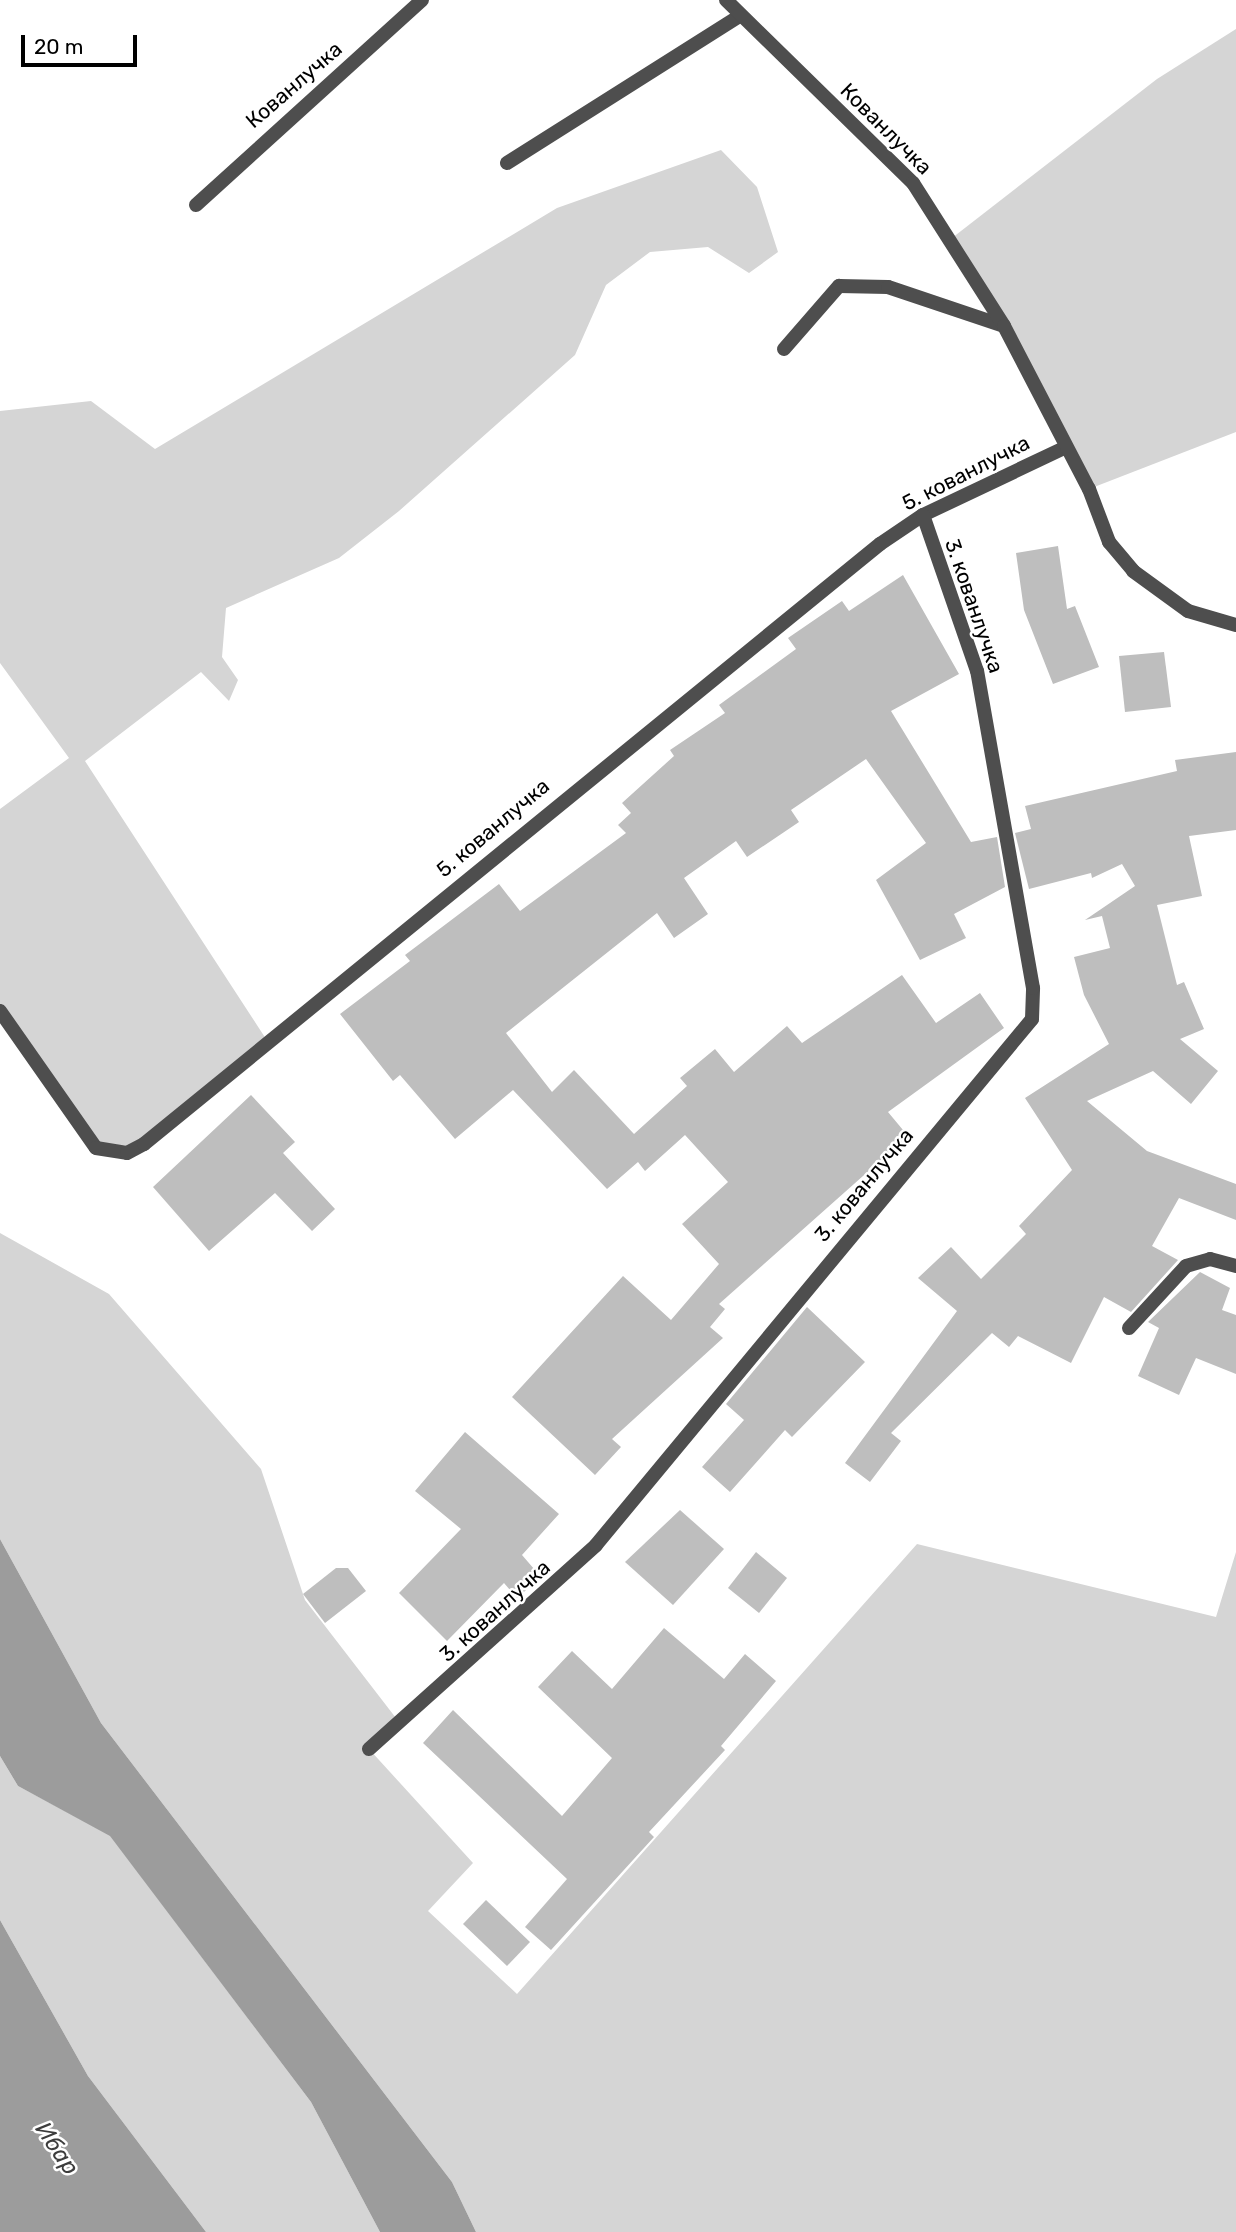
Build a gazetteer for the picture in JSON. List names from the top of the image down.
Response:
{
  "streets": {
    "street": ["Кованлучка", "5. кованлучка", "3. кованлучка"]
  },
  "crossings": [
    ["Кованлучка", "5. кованлучка"],
    ["5. кованлучка", "3. кованлучка"]
  ],
  "water": ["Ибар"],
  "scale_bar": "20 m"
}
